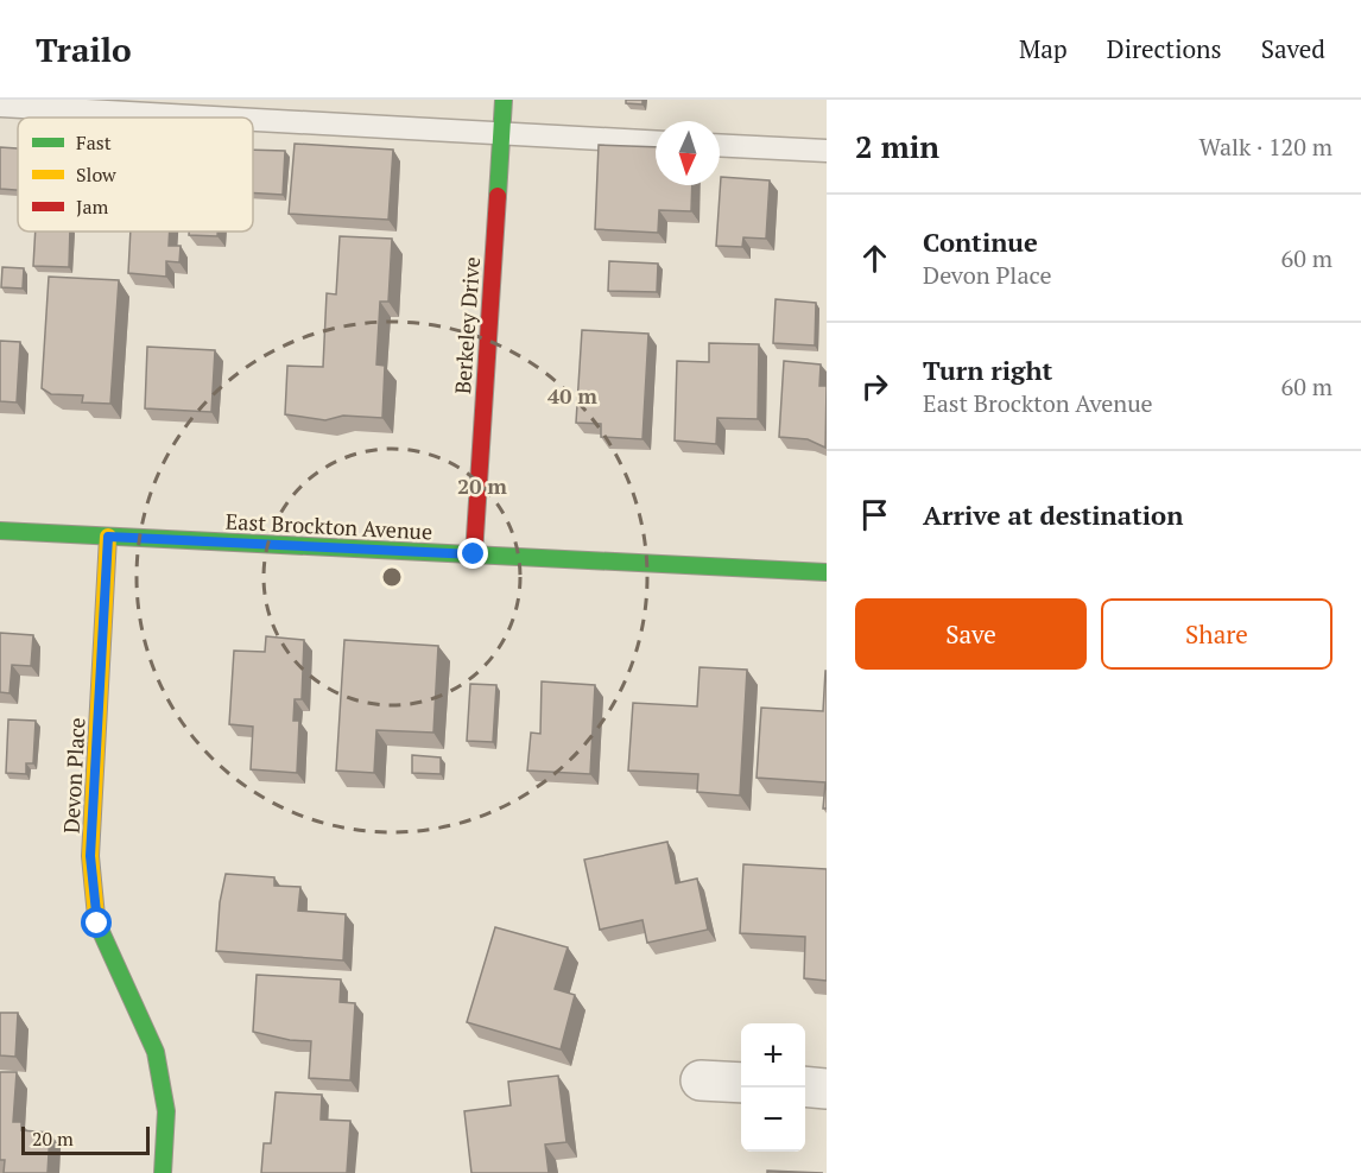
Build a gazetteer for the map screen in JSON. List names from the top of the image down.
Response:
{
  "streets": {
    "street": ["Berkeley Drive", "East Brockton Avenue", "Devon Place"]
  },
  "crossings": [
    ["Berkeley Drive", "East Brockton Avenue"],
    ["East Brockton Avenue", "Devon Place"]
  ],
  "legend": ["Fast", "Slow", "Jam"],
  "scale_bar": "20 m",
  "north": "bottom",
  "page": {
    "header": "Trailo",
    "nav": ["Map", "Directions", "Saved"],
    "heading": ["2 min", "Walk · 120 m"],
    "list": [
      ["Continue", "Devon Place", "60 m"],
      ["Turn right", "East Brockton Avenue", "60 m"],
      "Arrive at destination"
    ],
    "buttons": ["Save", "Share"],
    "map_buttons": ["+", "−"],
    "scale": "20 m"
  },
  "rings": ["40 m", "20 m"]
}
